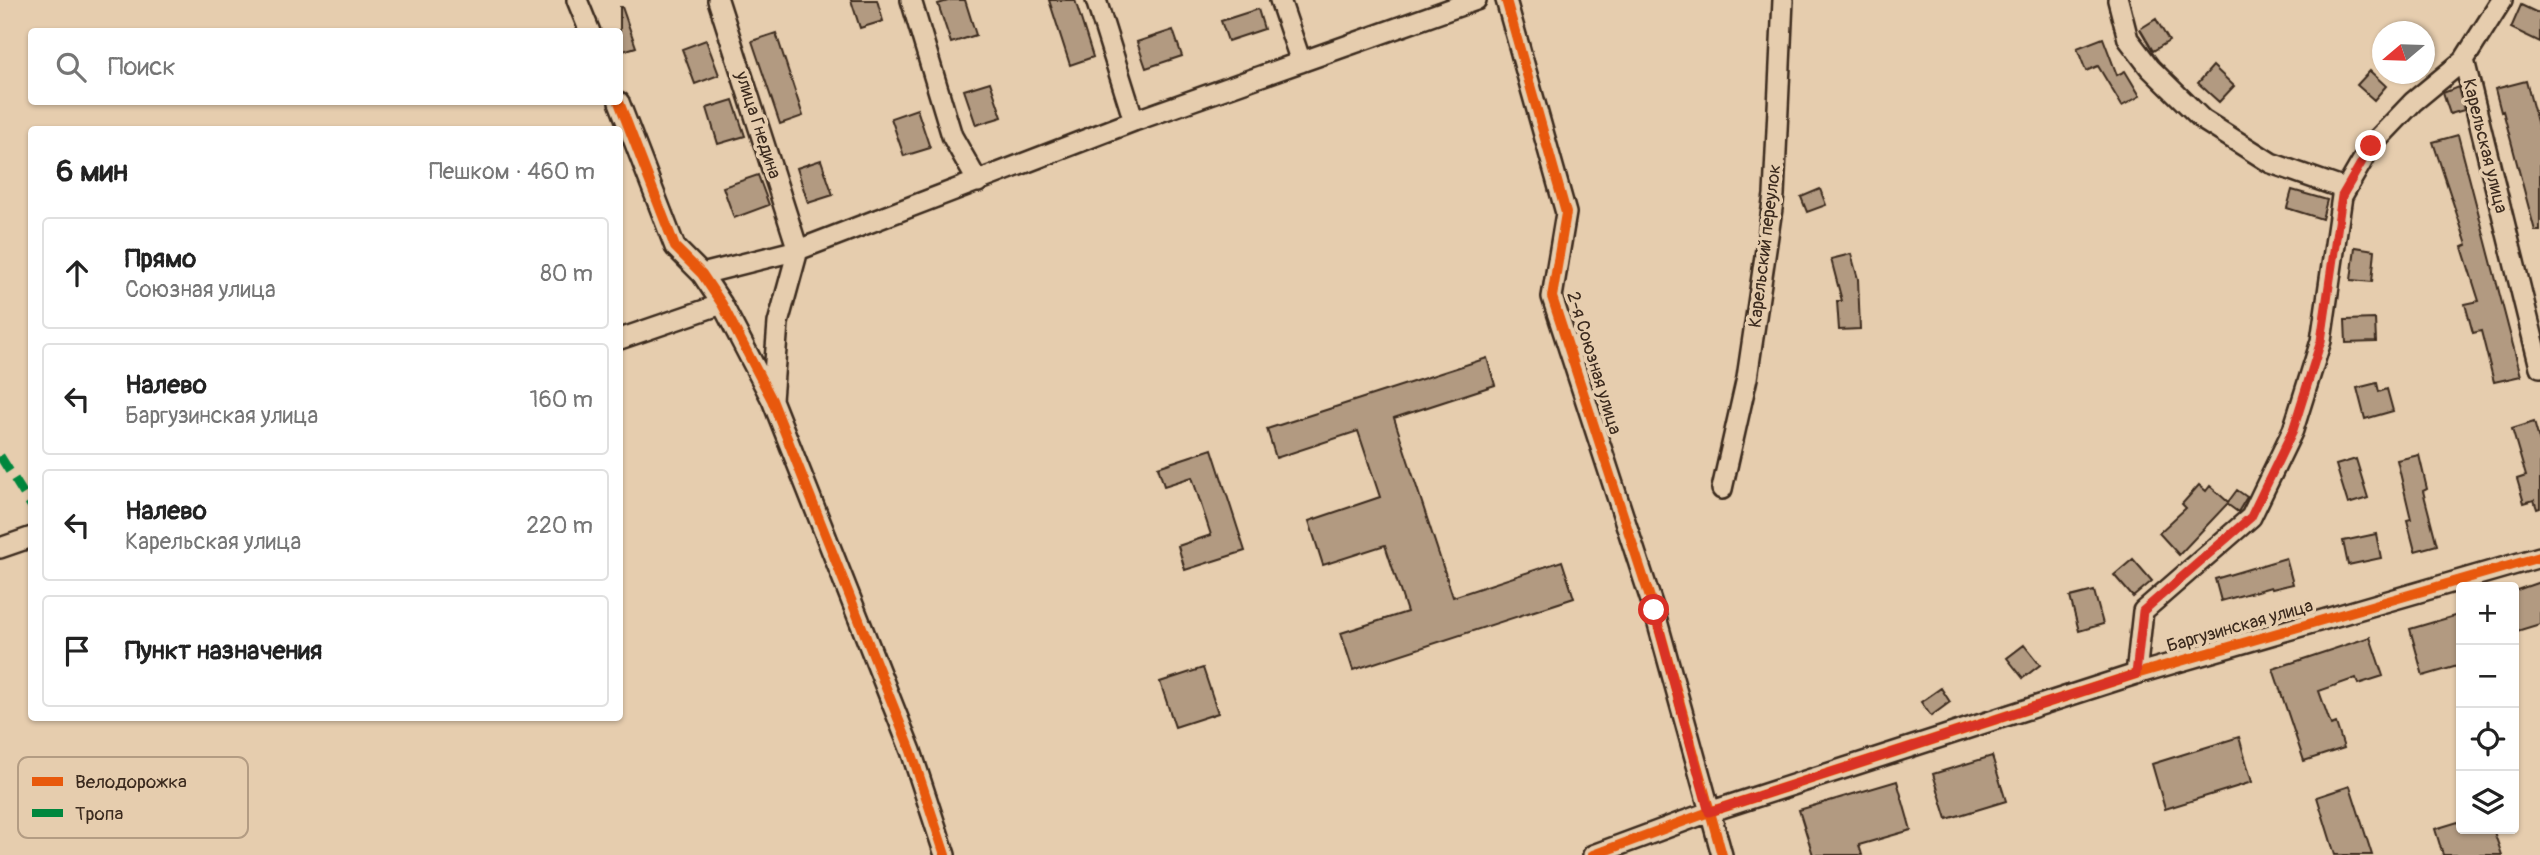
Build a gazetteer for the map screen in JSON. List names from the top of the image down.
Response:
{
  "streets": {
    "street": [
      "улица Гнедина",
      "Карельская улица",
      "Карельский переулок",
      "2-я Союзная улица",
      "Баргузинская улица"
    ]
  },
  "crossings": [
    ["Карельская улица", "Баргузинская улица"],
    ["2-я Союзная улица", "Баргузинская улица"]
  ],
  "legend": ["Велодорожка", "Тропа"],
  "north": "left",
  "page": {
    "search": "Поиск",
    "heading": ["6 мин", "Пешком · 460 m"],
    "list": [
      ["Прямо", "Союзная улица", "80 m"],
      ["Налево", "Баргузинская улица", "160 m"],
      ["Налево", "Карельская улица", "220 m"],
      "Пункт назначения"
    ],
    "map_buttons": ["+", "−"]
  }
}
